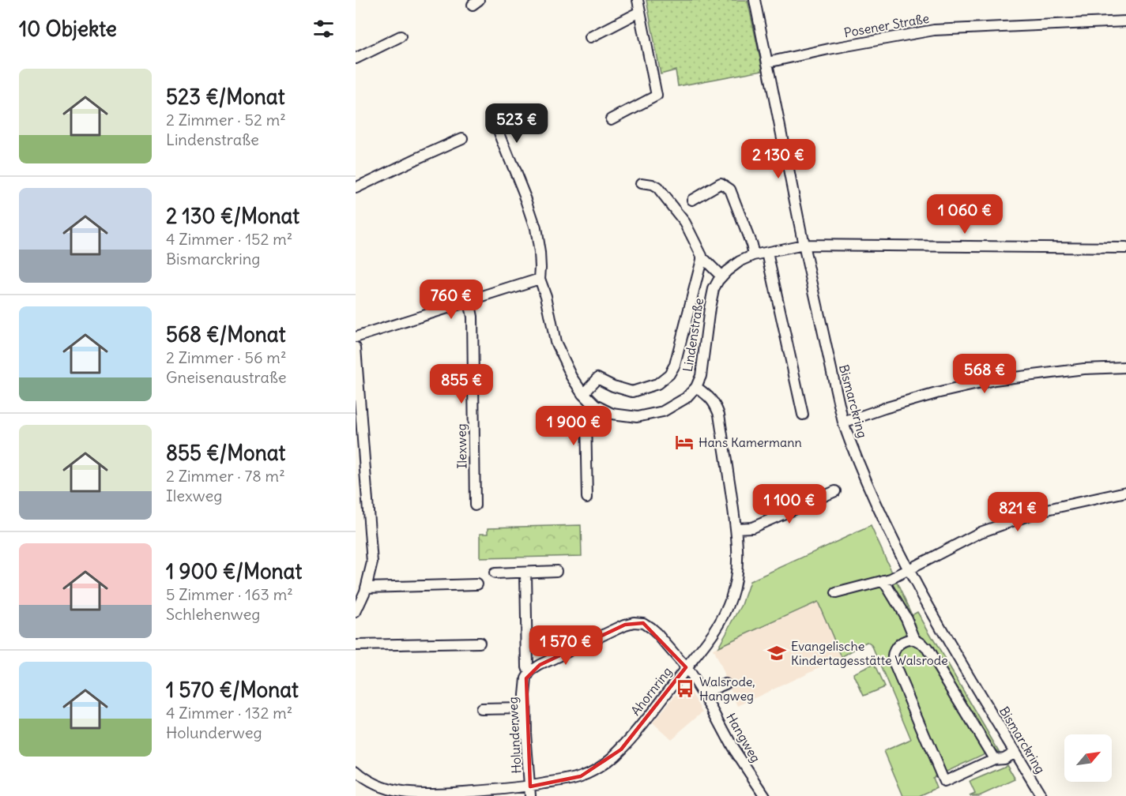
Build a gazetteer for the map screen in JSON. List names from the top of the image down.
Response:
{
  "streets": {
    "street": [
      "Posener Straße",
      "Lindenstraße",
      "Bismarckring",
      "Ilexweg",
      "Ahornring",
      "Holunderweg",
      "Hangweg"
    ]
  },
  "crossings": [
    ["Posener Straße", "Bismarckring"],
    ["Lindenstraße", "Bismarckring"],
    ["Lindenstraße", "Ahornring"],
    ["Ahornring", "Holunderweg"],
    ["Ahornring", "Hangweg"]
  ],
  "places": {
    "hotel": ["Hans Kamermann"],
    "school or university": ["Evangelische Kindertagesstätte Walsrode"],
    "bus stop": ["Walsrode, Hangweg"]
  },
  "north": "top right",
  "page": {
    "heading": "10 Objekte",
    "list": [
      {
        "name": "523 €/Monat",
        "note": "2 Zimmer · 52 m² · Lindenstraße"
      },
      {
        "name": "2 130 €/Monat",
        "note": "4 Zimmer · 152 m² · Bismarckring"
      },
      {
        "name": "568 €/Monat",
        "note": "2 Zimmer · 56 m² · Gneisenaustraße"
      },
      {
        "name": "855 €/Monat",
        "note": "2 Zimmer · 78 m² · Ilexweg"
      },
      {
        "name": "1 900 €/Monat",
        "note": "5 Zimmer · 163 m² · Schlehenweg"
      },
      {
        "name": "1 570 €/Monat",
        "note": "4 Zimmer · 132 m² · Holunderweg"
      }
    ],
    "price": [
      "523 €",
      "2 130 €",
      "1 060 €",
      "760 €",
      "568 €",
      "855 €",
      "1 900 €",
      "1 100 €",
      "821 €",
      "1 570 €"
    ]
  }
}
